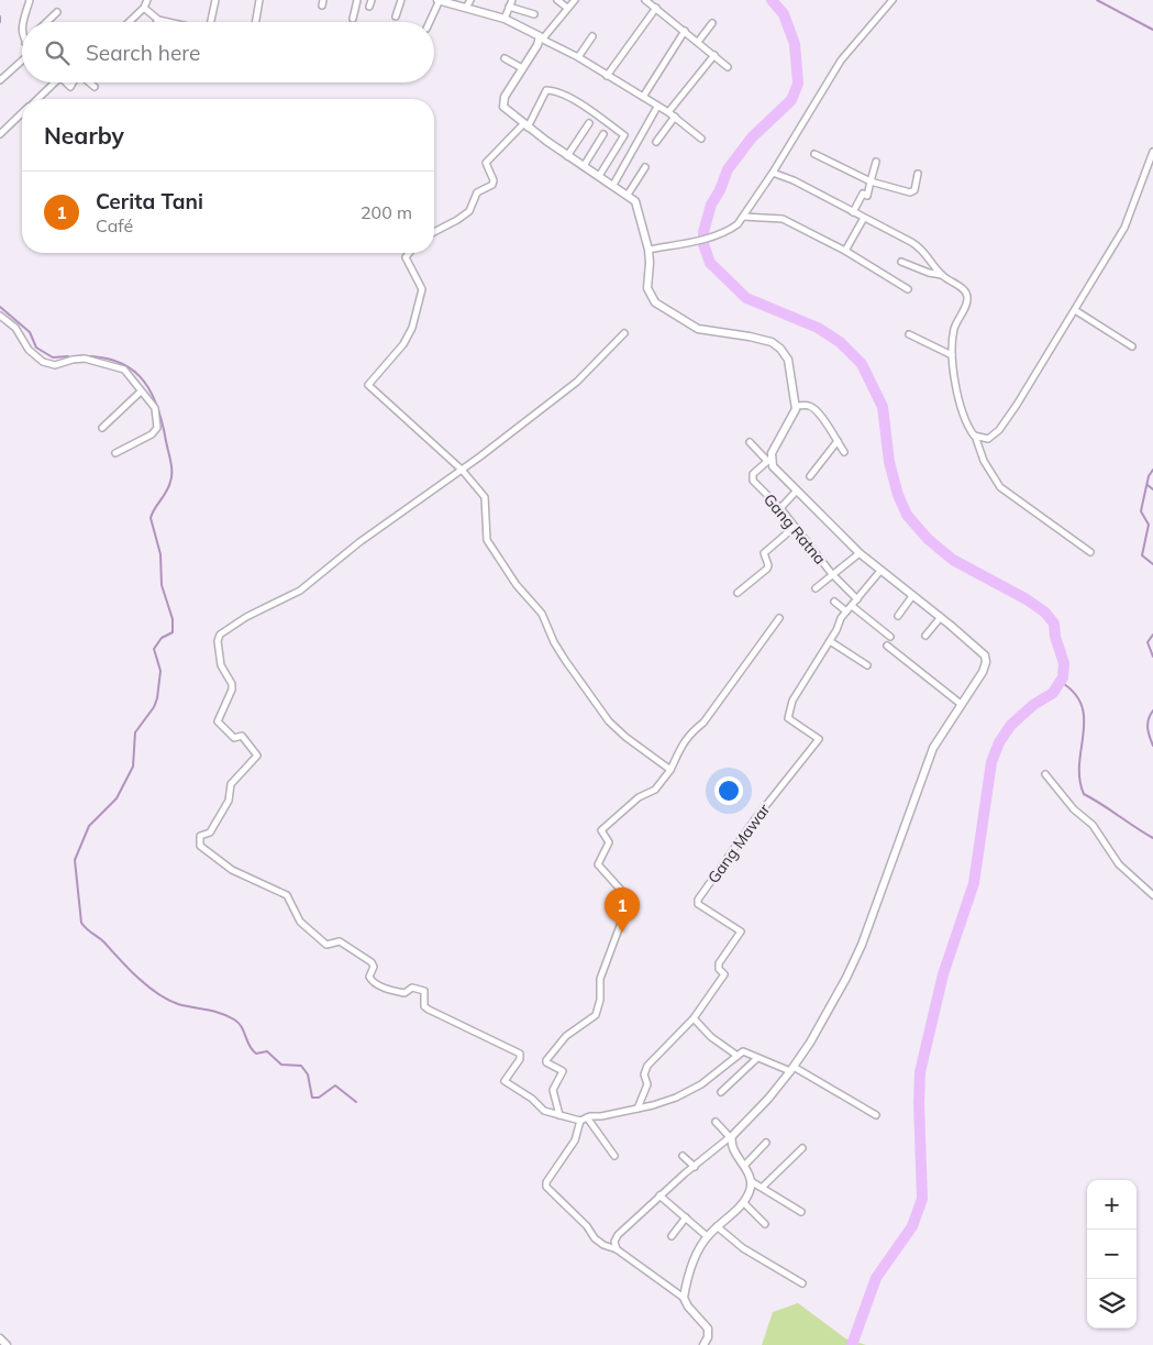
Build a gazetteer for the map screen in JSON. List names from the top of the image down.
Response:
{
  "streets": {
    "street": ["Gang Ratna", "Gang Mawar"]
  },
  "crossings": [
    ["Gang Ratna", "Gang Mawar"]
  ],
  "page": {
    "search": "Search here",
    "heading": "Nearby",
    "list": [
      {
        "mark": "1",
        "name": "Cerita Tani",
        "note": "Café",
        "value": "200 m"
      }
    ],
    "pins": "1",
    "map_buttons": ["+", "−"]
  }
}
